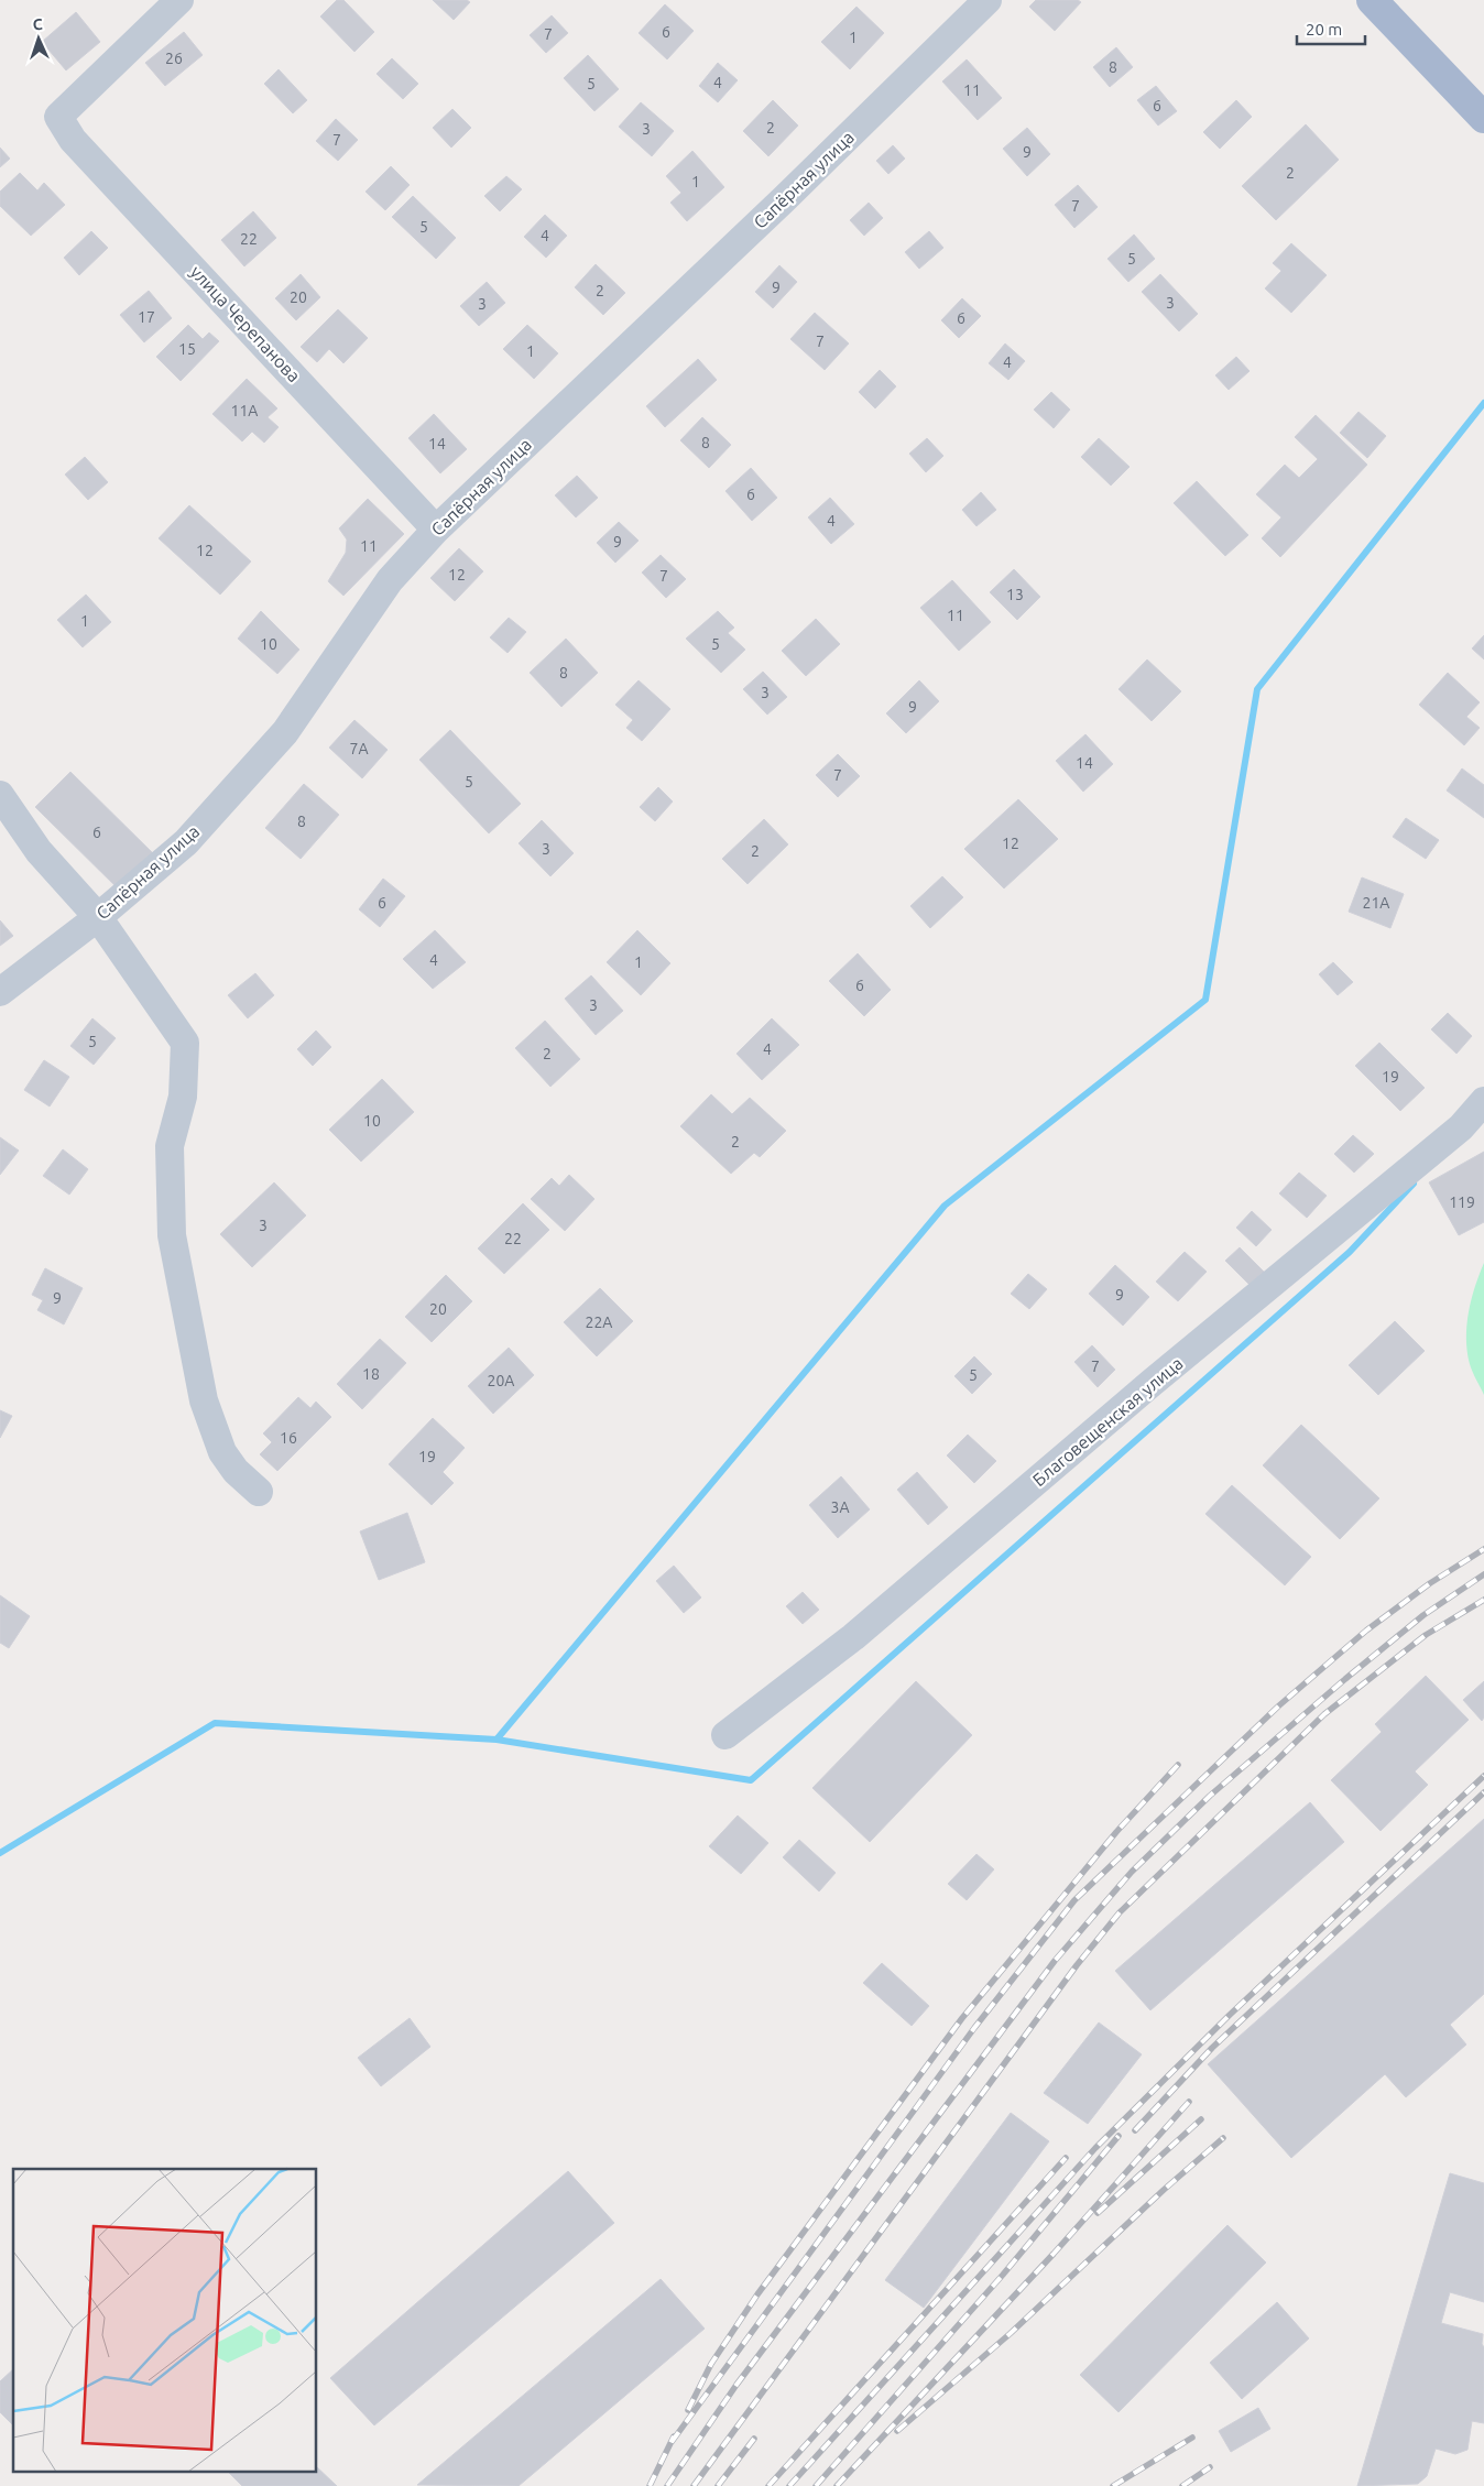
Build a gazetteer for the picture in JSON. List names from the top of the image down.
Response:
{
  "streets": {
    "street": ["Сапёрная улица", "улица Черепанова", "Благовещенская улица"]
  },
  "crossings": [
    ["Сапёрная улица", "улица Черепанова"]
  ],
  "house_numbers": [
    "6",
    "7",
    "1",
    "26",
    "8",
    "4",
    "5",
    "11",
    "6",
    "2",
    "3",
    "7",
    "9",
    "2",
    "1",
    "7",
    "5",
    "4",
    "22",
    "5",
    "9",
    "2",
    "20",
    "3",
    "3",
    "17",
    "6",
    "7",
    "15",
    "1",
    "4",
    "11А",
    "8",
    "14",
    "6",
    "4",
    "9",
    "11",
    "12",
    "12",
    "7",
    "13",
    "11",
    "1",
    "10",
    "5",
    "8",
    "3",
    "9",
    "7А",
    "14",
    "7",
    "5",
    "8",
    "6",
    "12",
    "3",
    "2",
    "6",
    "21А",
    "4",
    "1",
    "6",
    "3",
    "5",
    "4",
    "2",
    "19",
    "10",
    "2",
    "119",
    "3",
    "22",
    "9",
    "9",
    "20",
    "22А",
    "7",
    "18",
    "5",
    "20А",
    "16",
    "19",
    "3А"
  ],
  "scale_bar": "20 m",
  "north": "top"
}
